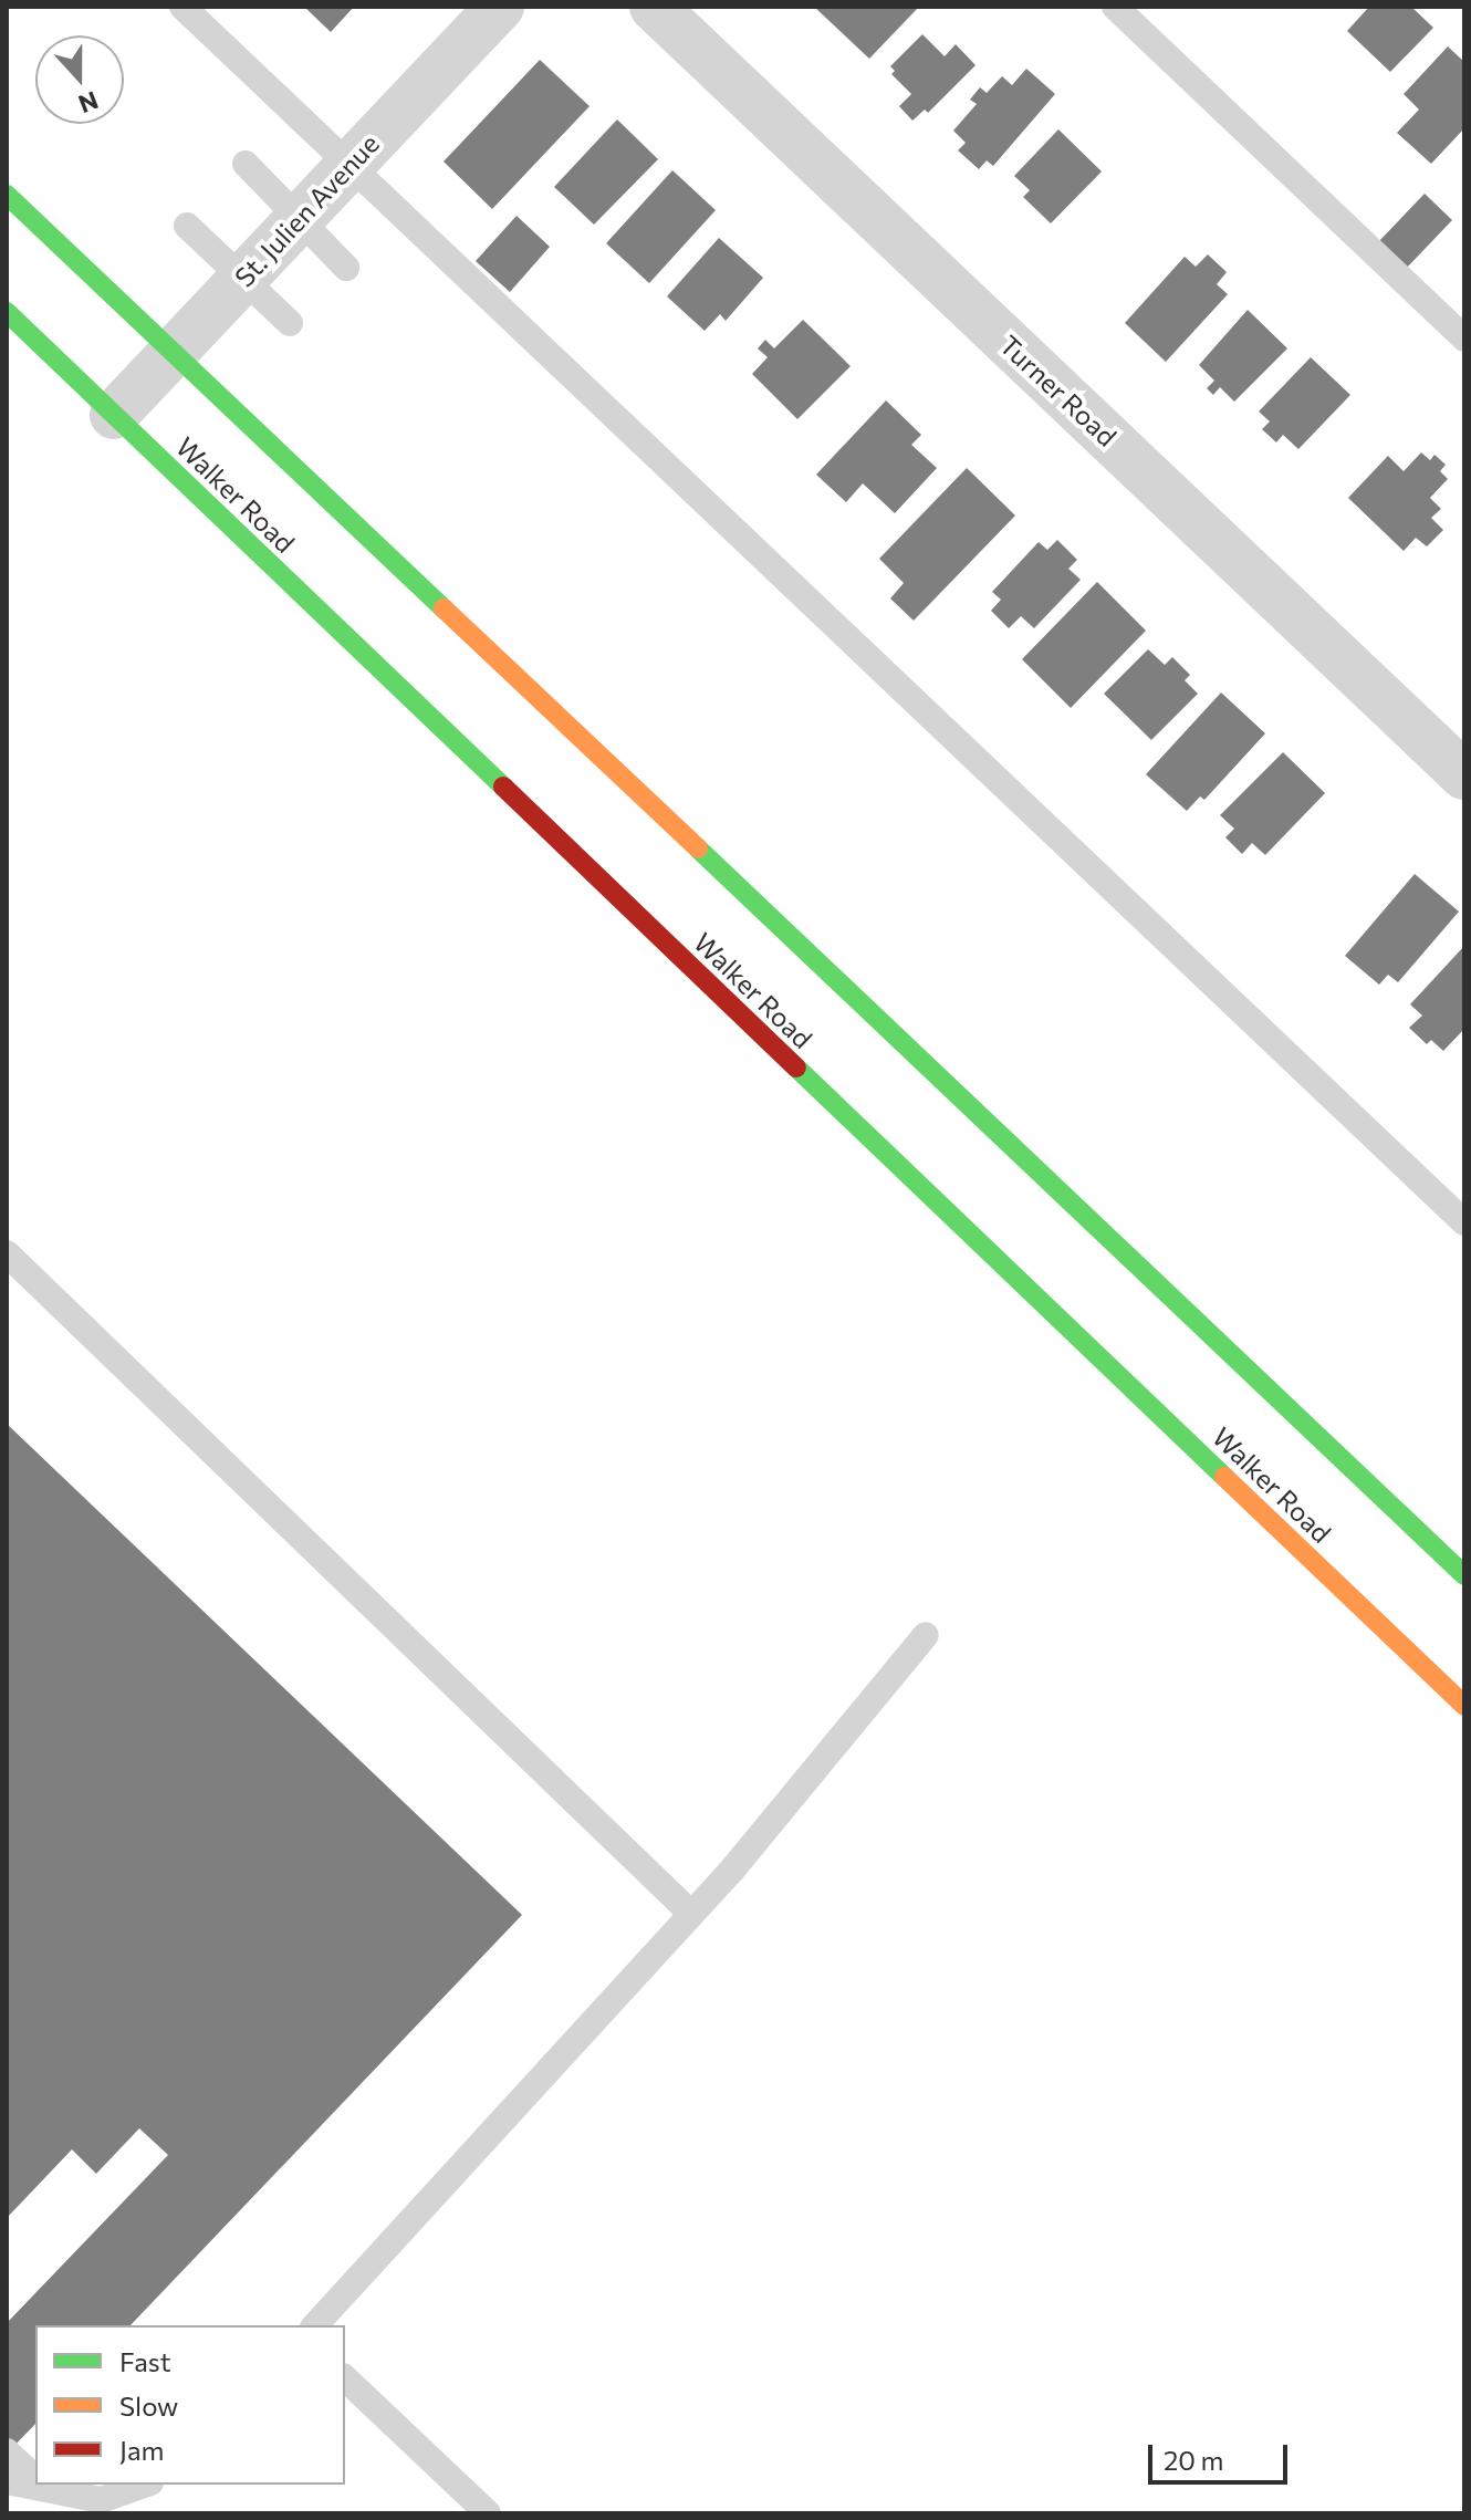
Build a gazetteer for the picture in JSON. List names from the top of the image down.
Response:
{
  "streets": {
    "main road": ["Walker Road"],
    "street": ["St. Julien Avenue", "Turner Road"]
  },
  "crossings": [
    ["St. Julien Avenue", "Walker Road"]
  ],
  "legend": ["Fast", "Slow", "Jam"],
  "scale_bar": "20 m",
  "north": "bottom"
}
